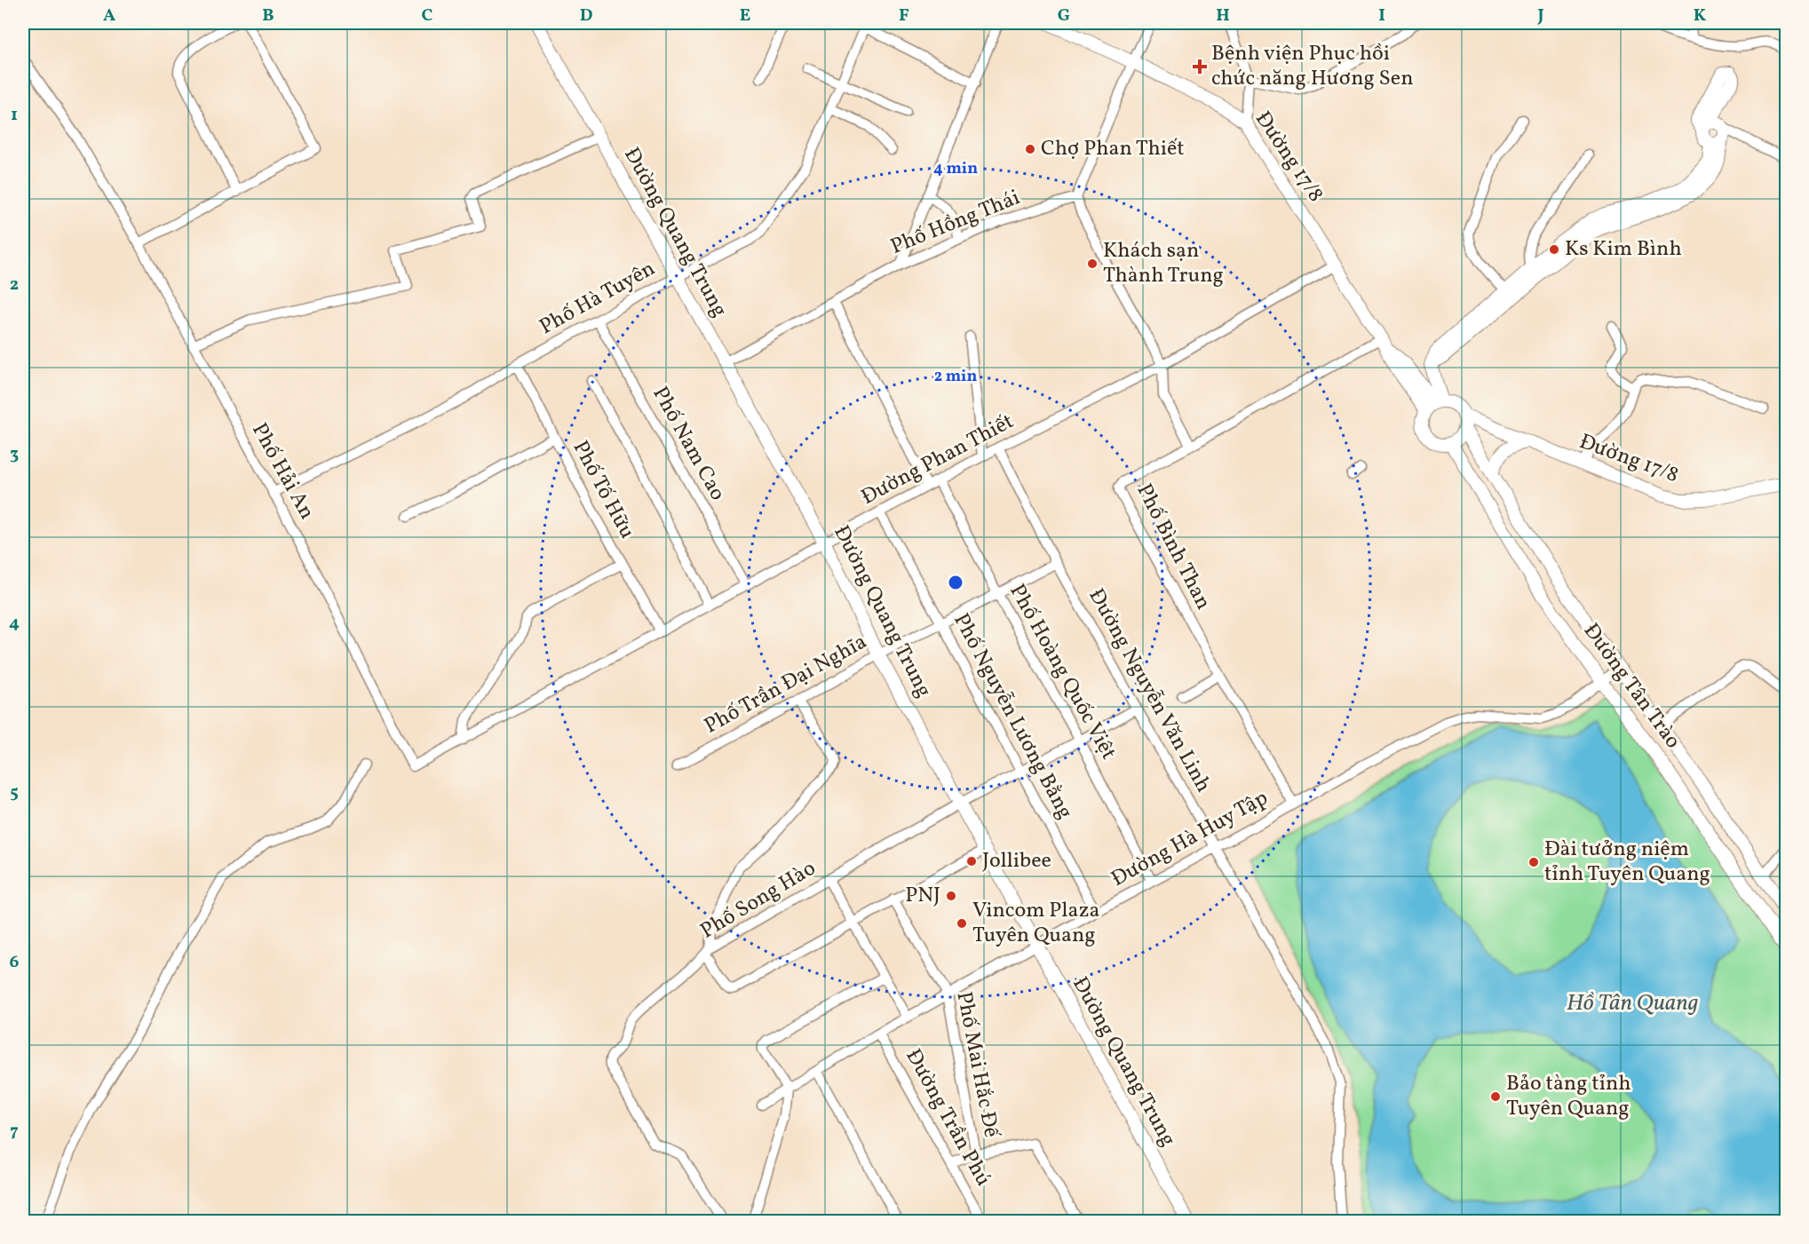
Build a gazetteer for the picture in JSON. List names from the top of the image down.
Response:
{
  "streets": {
    "main road": ["Đường 17/8", "Đường Quang Trung", "Đường Tân Trào"],
    "street": [
      "Phố Hồng Thái",
      "Phố Hà Tuyên",
      "Phố Nam Cao",
      "Đường Phan Thiết",
      "Phố Hải An",
      "Phố Tố Hữu",
      "Phố Bình Than",
      "Phố Hoàng Quốc Việt",
      "Phố Trần Đại Nghĩa",
      "Đường Nguyễn Văn Linh",
      "Phố Nguyễn Lương Bằng",
      "Đường Hà Huy Tập",
      "Phố Song Hào",
      "Phố Mai Hắc Đế",
      "Đường Trần Phú"
    ]
  },
  "crossings": [
    ["Đường 17/8", "Đường Phan Thiết"],
    ["Đường 17/8", "Phố Bình Than"],
    ["Đường 17/8", "Đường Tân Trào"],
    ["Phố Hồng Thái", "Đường Quang Trung"],
    ["Đường Quang Trung", "Phố Hà Tuyên"],
    ["Đường Quang Trung", "Đường Phan Thiết"],
    ["Đường Quang Trung", "Phố Trần Đại Nghĩa"],
    ["Đường Quang Trung", "Đường Hà Huy Tập"],
    ["Đường Quang Trung", "Phố Song Hào"],
    ["Phố Hà Tuyên", "Phố Nam Cao"],
    ["Phố Hà Tuyên", "Phố Hải An"],
    ["Phố Hà Tuyên", "Phố Tố Hữu"],
    ["Phố Nam Cao", "Đường Phan Thiết"],
    ["Đường Phan Thiết", "Phố Hải An"],
    ["Đường Phan Thiết", "Phố Tố Hữu"],
    ["Đường Phan Thiết", "Phố Hoàng Quốc Việt"],
    ["Đường Phan Thiết", "Đường Nguyễn Văn Linh"],
    ["Đường Phan Thiết", "Phố Nguyễn Lương Bằng"],
    ["Phố Bình Than", "Đường Hà Huy Tập"],
    ["Phố Hoàng Quốc Việt", "Phố Trần Đại Nghĩa"],
    ["Phố Hoàng Quốc Việt", "Đường Hà Huy Tập"],
    ["Phố Hoàng Quốc Việt", "Phố Song Hào"],
    ["Phố Trần Đại Nghĩa", "Đường Nguyễn Văn Linh"],
    ["Phố Trần Đại Nghĩa", "Phố Nguyễn Lương Bằng"],
    ["Đường Tân Trào", "Đường Hà Huy Tập"],
    ["Đường Nguyễn Văn Linh", "Đường Hà Huy Tập"],
    ["Đường Nguyễn Văn Linh", "Phố Song Hào"],
    ["Phố Nguyễn Lương Bằng", "Đường Hà Huy Tập"],
    ["Phố Nguyễn Lương Bằng", "Phố Song Hào"],
    ["Đường Hà Huy Tập", "Phố Mai Hắc Đế"],
    ["Đường Hà Huy Tập", "Đường Trần Phú"]
  ],
  "water": ["Hồ Tân Quang"],
  "places": {
    "health": ["Bệnh viện Phục hồi chức năng Hương Sen"],
    "other": [
      "Chợ Phan Thiết",
      "Ks Kim Bình",
      "Khách sạn Thành Trung",
      "Jollibee",
      "Đài tưởng niệm tỉnh Tuyên Quang",
      "PNJ",
      "Vincom Plaza Tuyên Quang",
      "Bảo tàng tỉnh Tuyên Quang"
    ]
  },
  "grid": {
    "columns": [
      "A",
      "B",
      "C",
      "D",
      "E",
      "F",
      "G",
      "H",
      "I",
      "J",
      "K"
    ],
    "rows": [
      "1",
      "2",
      "3",
      "4",
      "5",
      "6",
      "7"
    ]
  },
  "rings": ["4 min", "2 min"]
}
